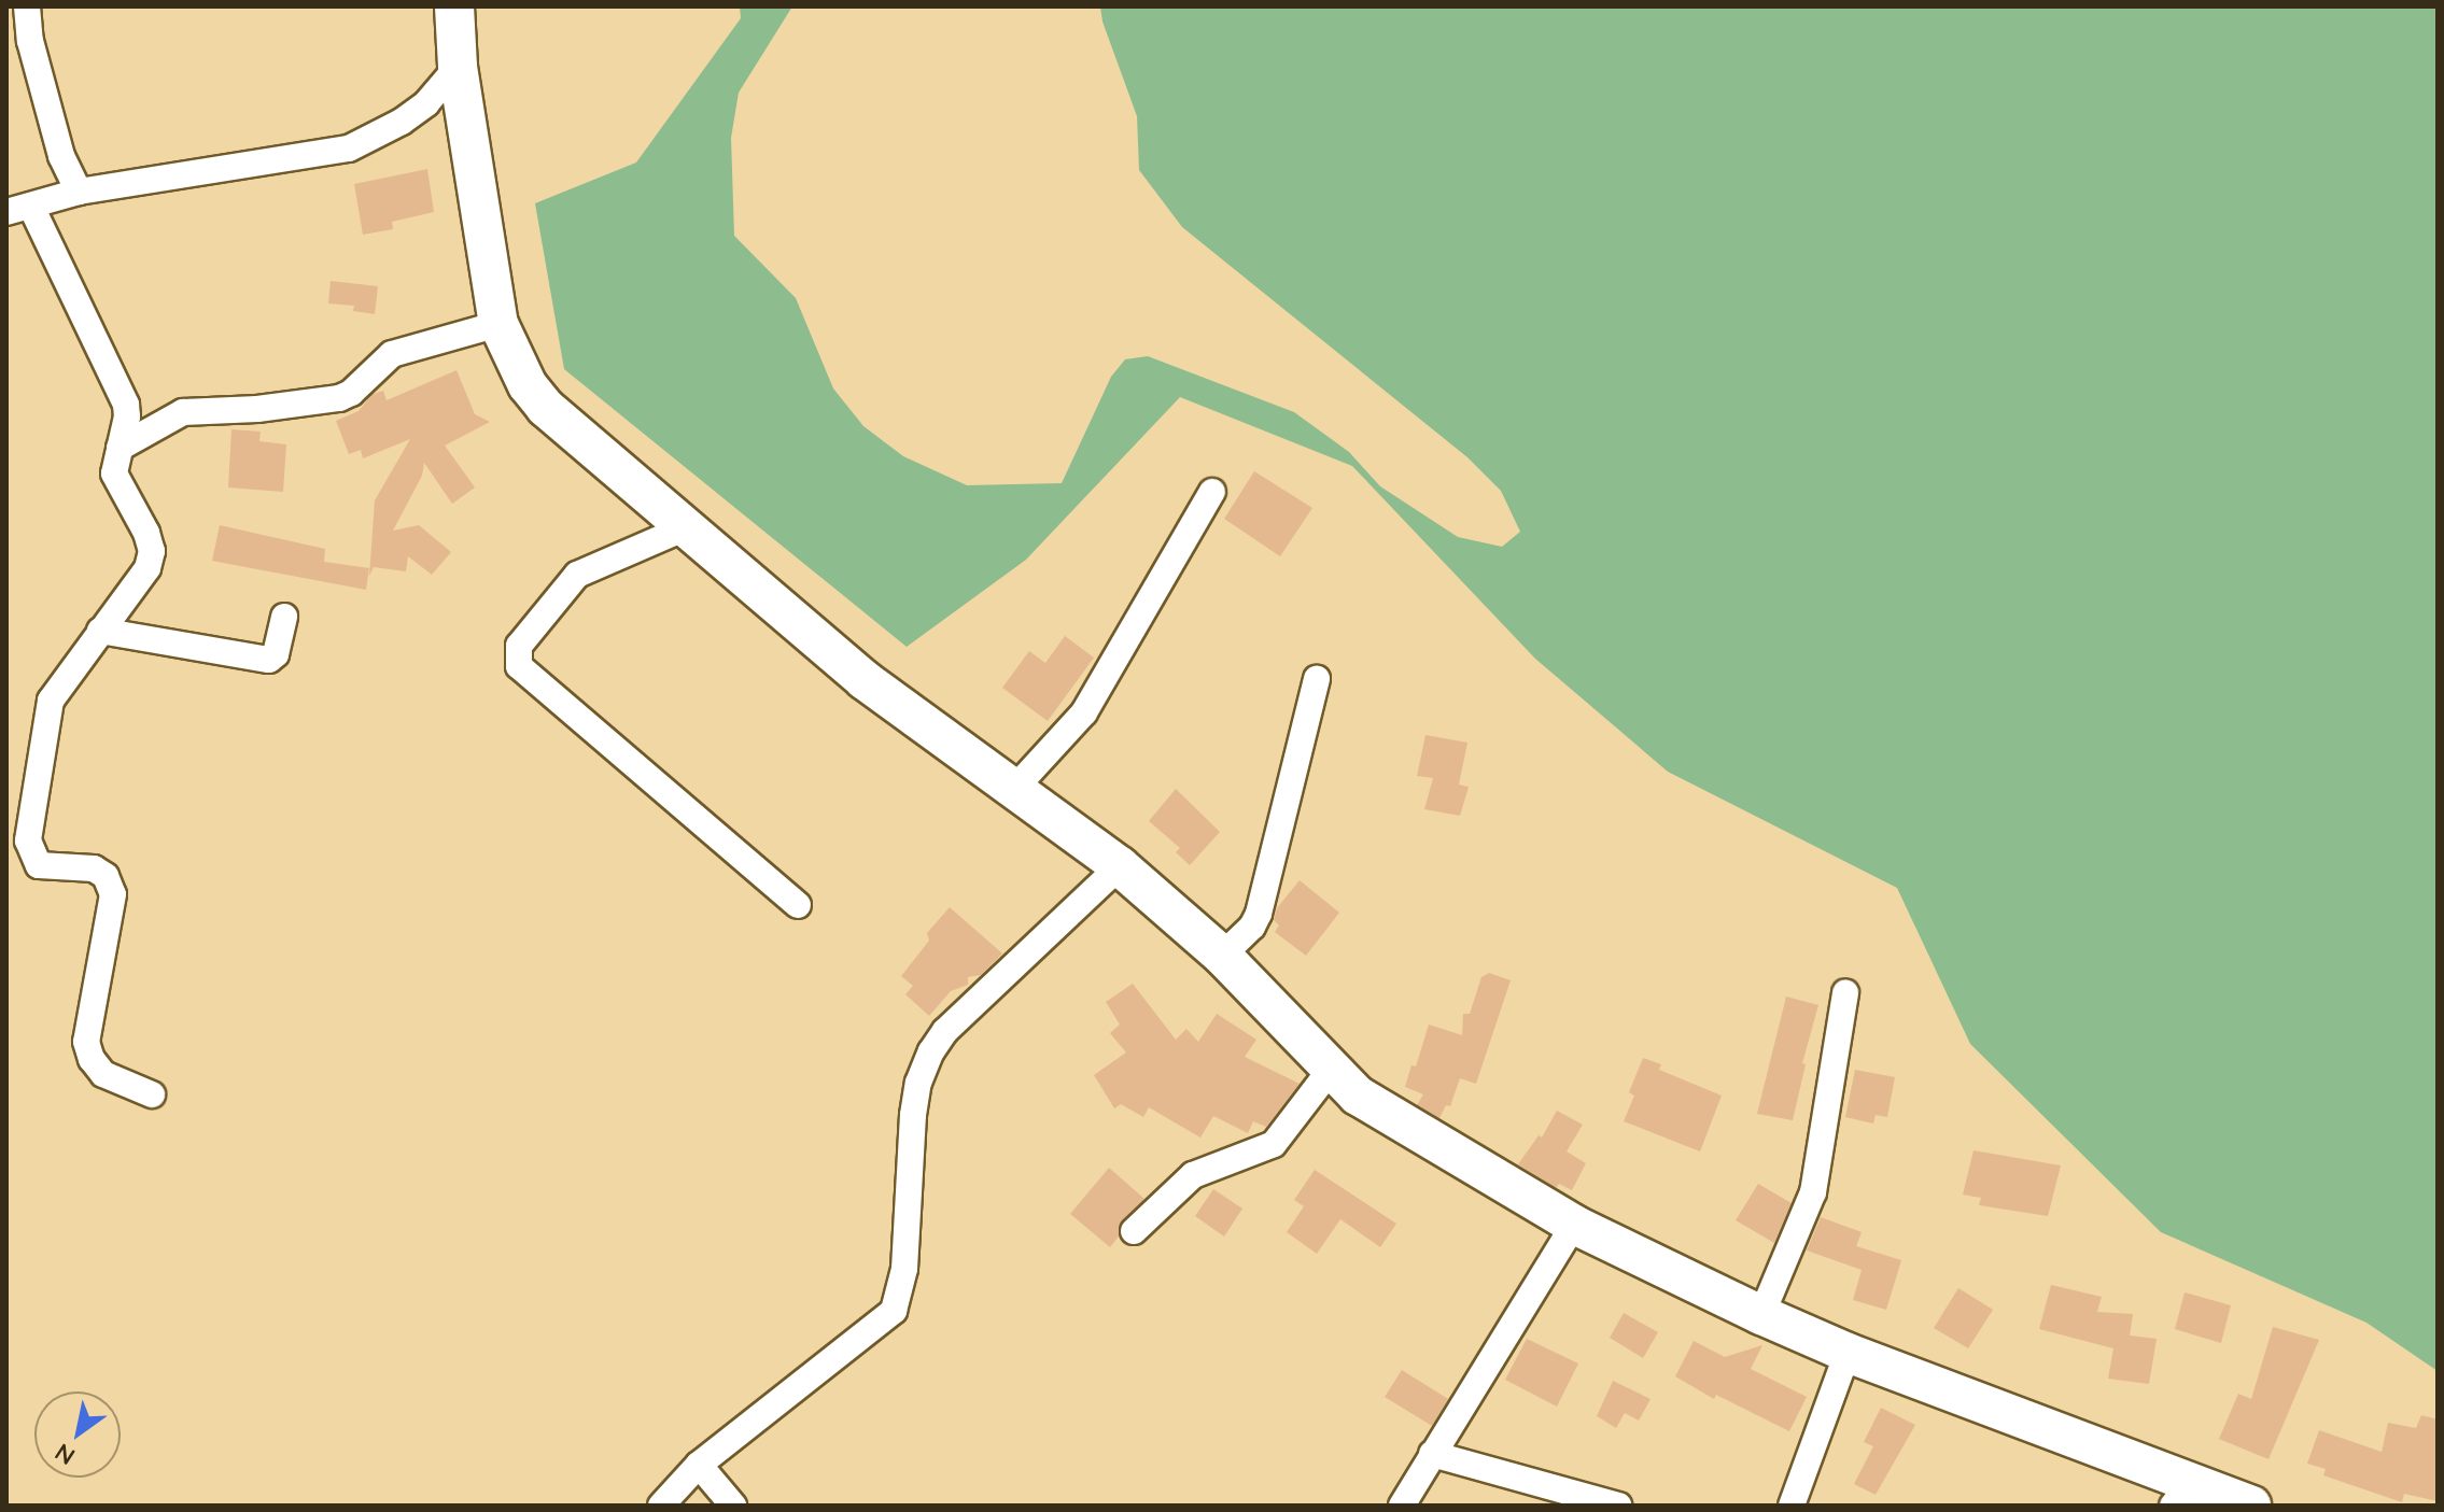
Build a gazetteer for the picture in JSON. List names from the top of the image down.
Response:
{
  "north": "bottom left"
}
